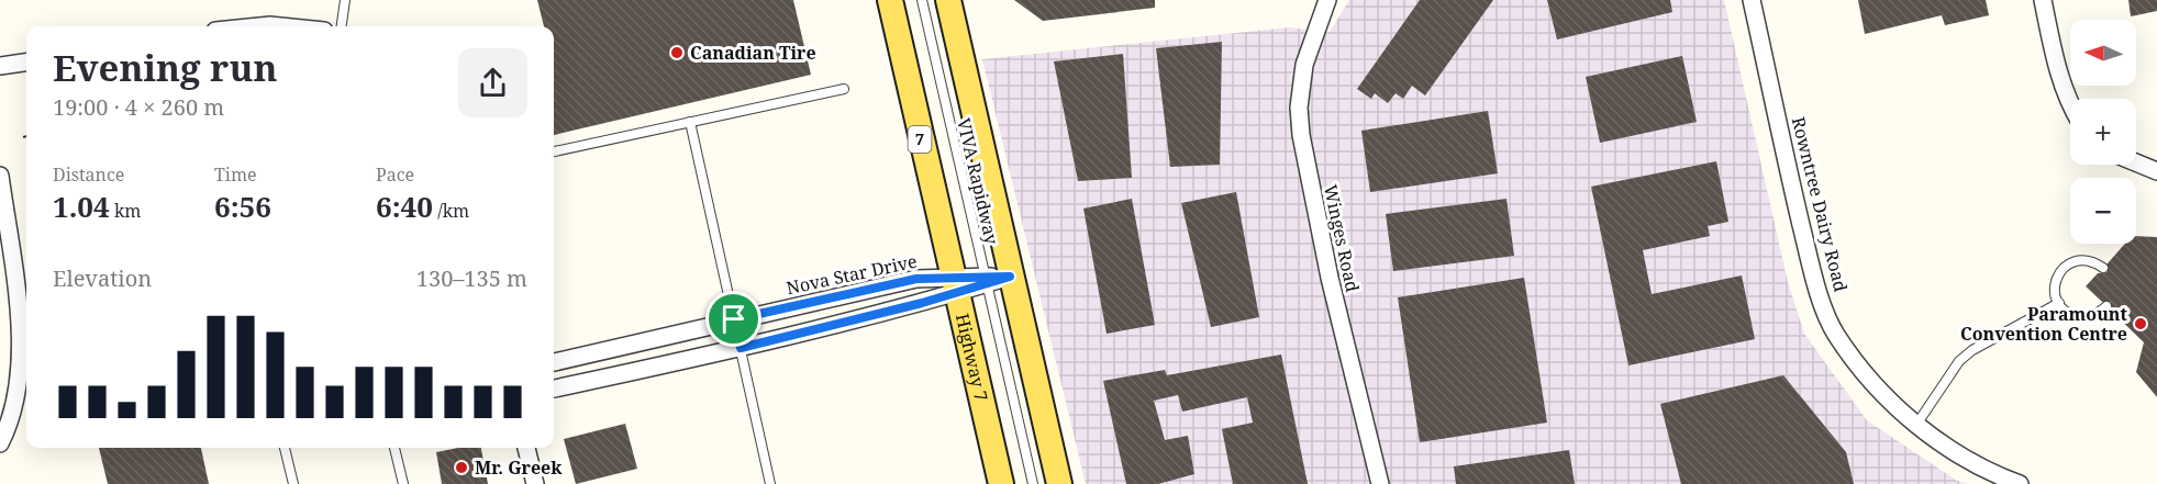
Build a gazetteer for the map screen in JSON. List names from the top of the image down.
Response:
{
  "streets": {
    "main road": ["7", "Highway 7"],
    "street": ["Rowntree Dairy Road", "Winges Road", "Nova Star Drive"],
    "lane": ["VIVA Rapidway"]
  },
  "crossings": [
    ["VIVA Rapidway", "Nova Star Drive"],
    ["Nova Star Drive", "Highway 7"]
  ],
  "places": ["Canadian Tire", "Paramount Convention Centre", "Mr. Greek"],
  "north": "left",
  "page": {
    "map_buttons": ["+", "−"],
    "heading": ["Evening run", "19:00 · 4 × 260 m"],
    "stats": [
      ["Distance", "1.04 km"],
      ["Time", "6:56"],
      ["Pace", "6:40 /km"]
    ],
    "chart": ["Elevation", "130–135 m"]
  }
}
